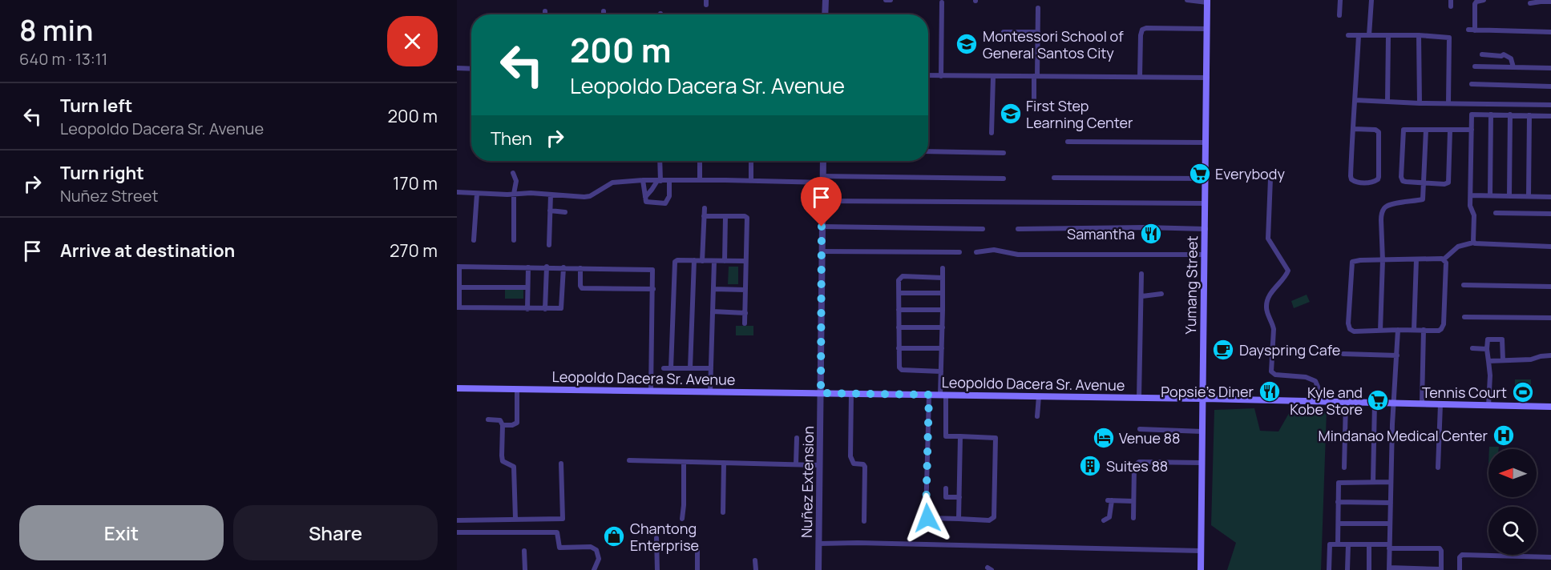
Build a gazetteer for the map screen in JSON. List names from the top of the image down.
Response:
{
  "streets": {
    "main road": ["Yumang Street", "Leopoldo Dacera Sr. Avenue"],
    "street": ["Nuñez Extension"]
  },
  "crossings": [
    ["Yumang Street", "Leopoldo Dacera Sr. Avenue"],
    ["Leopoldo Dacera Sr. Avenue", "Nuñez Extension"]
  ],
  "places": {
    "school or university": ["Montessori School of General Santos City", "First Step Learning Center"],
    "supermarket": ["Everybody", "Kyle and Kobe Store"],
    "restaurant": ["Samantha", "Popsie's Diner"],
    "cafe": ["Dayspring Cafe"],
    "sports": ["Tennis Court"],
    "hospital": ["Mindanao Medical Center"],
    "hotel": ["Venue 88"],
    "building": ["Suites 88"],
    "shop": ["Chantong Enterprise"]
  },
  "north": "left",
  "page": {
    "heading": ["8 min", "640 m · 13:11"],
    "turn": ["200 m", "Leopoldo Dacera Sr. Avenue"],
    "list": [
      {
        "name": "Turn left",
        "note": "Leopoldo Dacera Sr. Avenue",
        "value": "200 m"
      },
      {
        "name": "Turn right",
        "note": "Nuñez Street",
        "value": "170 m"
      },
      {
        "name": "Arrive at destination",
        "value": "270 m"
      }
    ],
    "then": "Then",
    "buttons": ["Exit", "Share"]
  }
}
